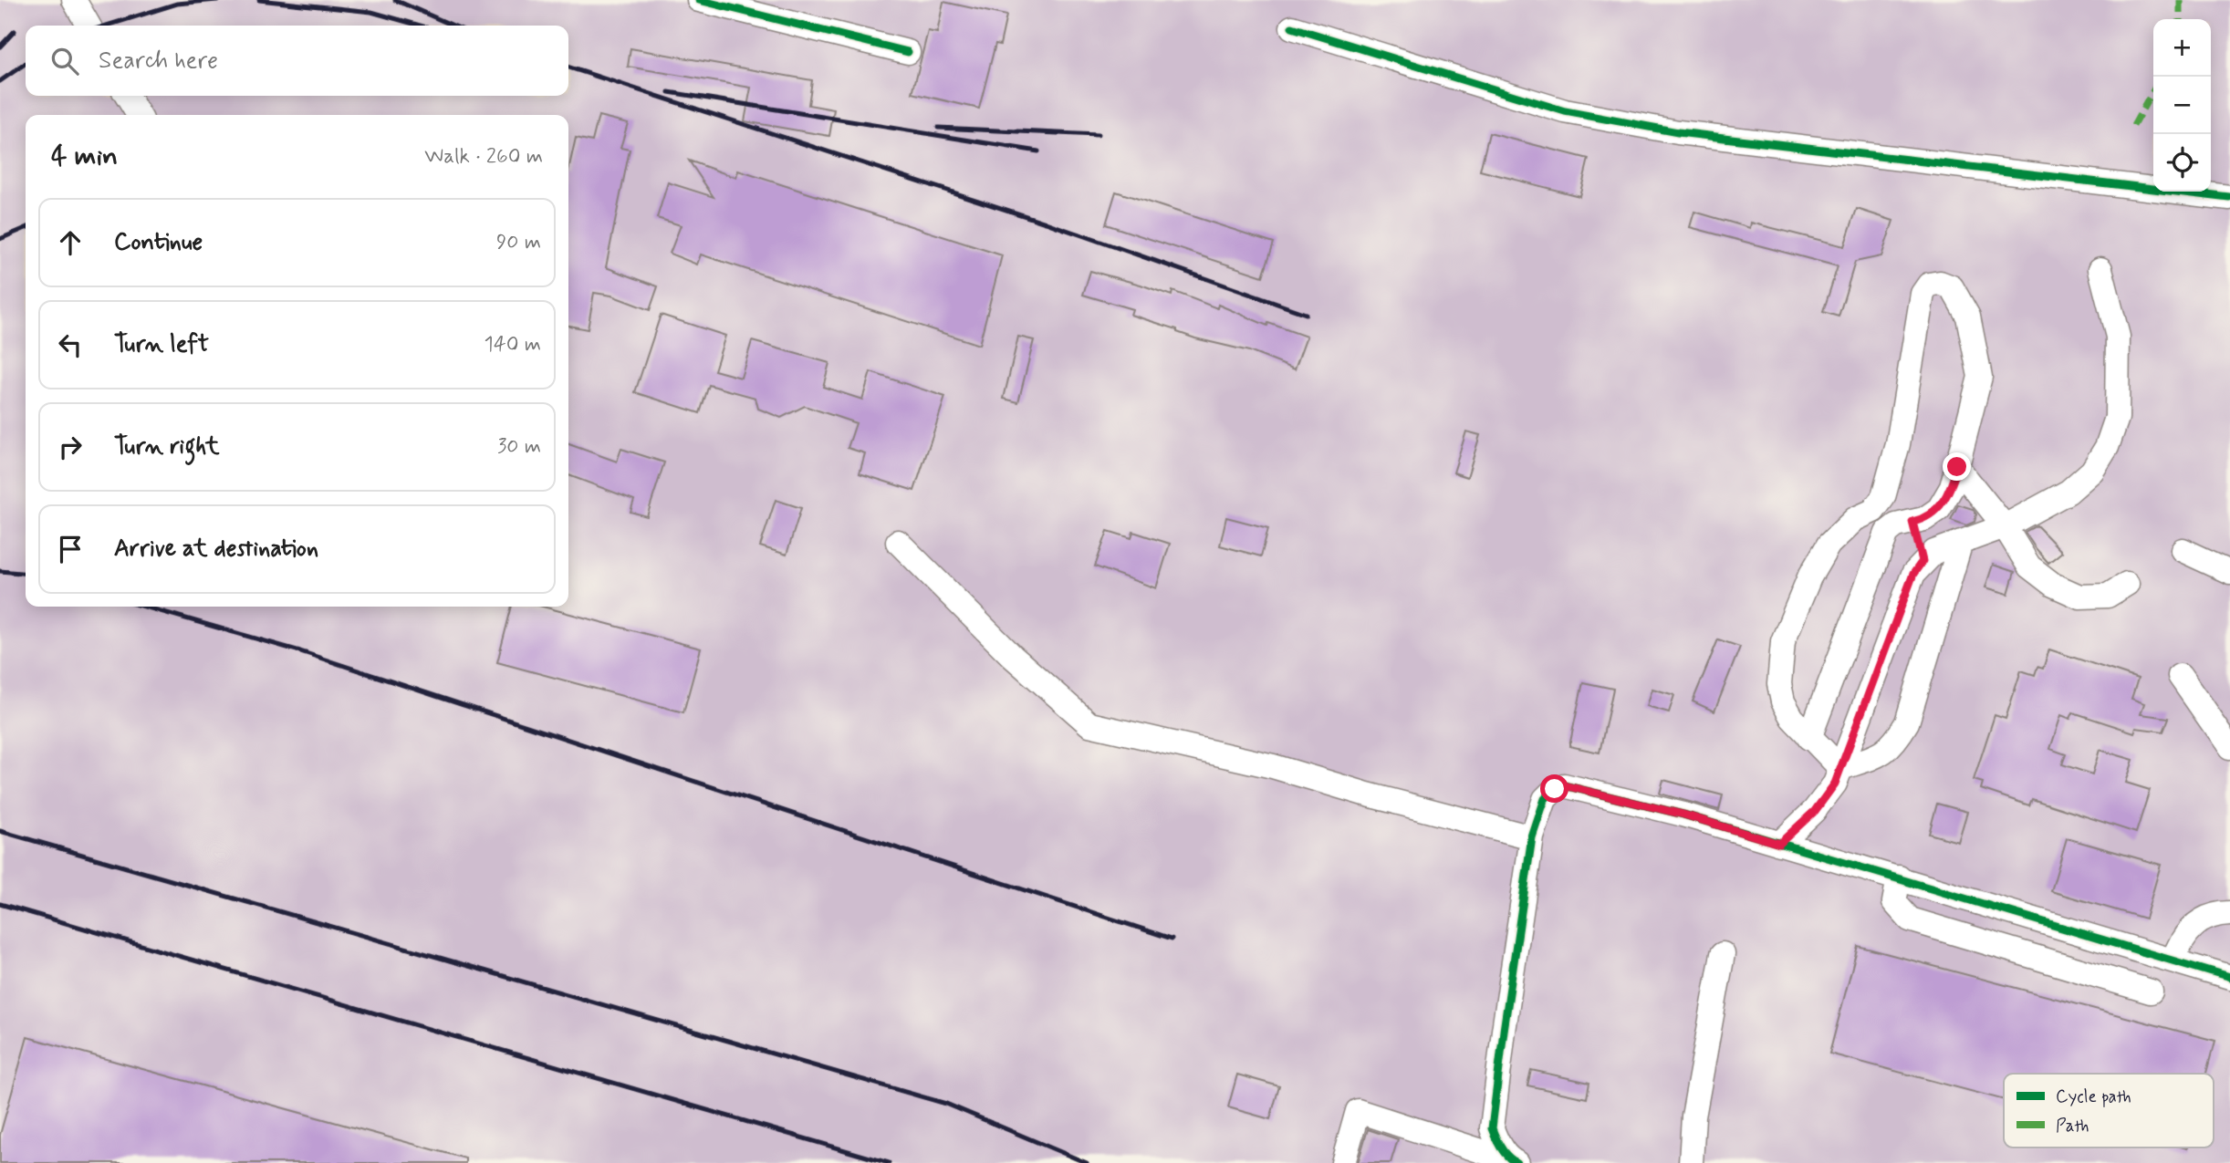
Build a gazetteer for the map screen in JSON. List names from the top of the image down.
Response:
{
  "legend": ["Cycle path", "Path"],
  "page": {
    "map_buttons": ["+", "−"],
    "search": "Search here",
    "heading": ["4 min", "Walk · 260 m"],
    "list": [
      ["Continue", "90 m"],
      ["Turn left", "140 m"],
      ["Turn right", "30 m"],
      "Arrive at destination"
    ]
  }
}
